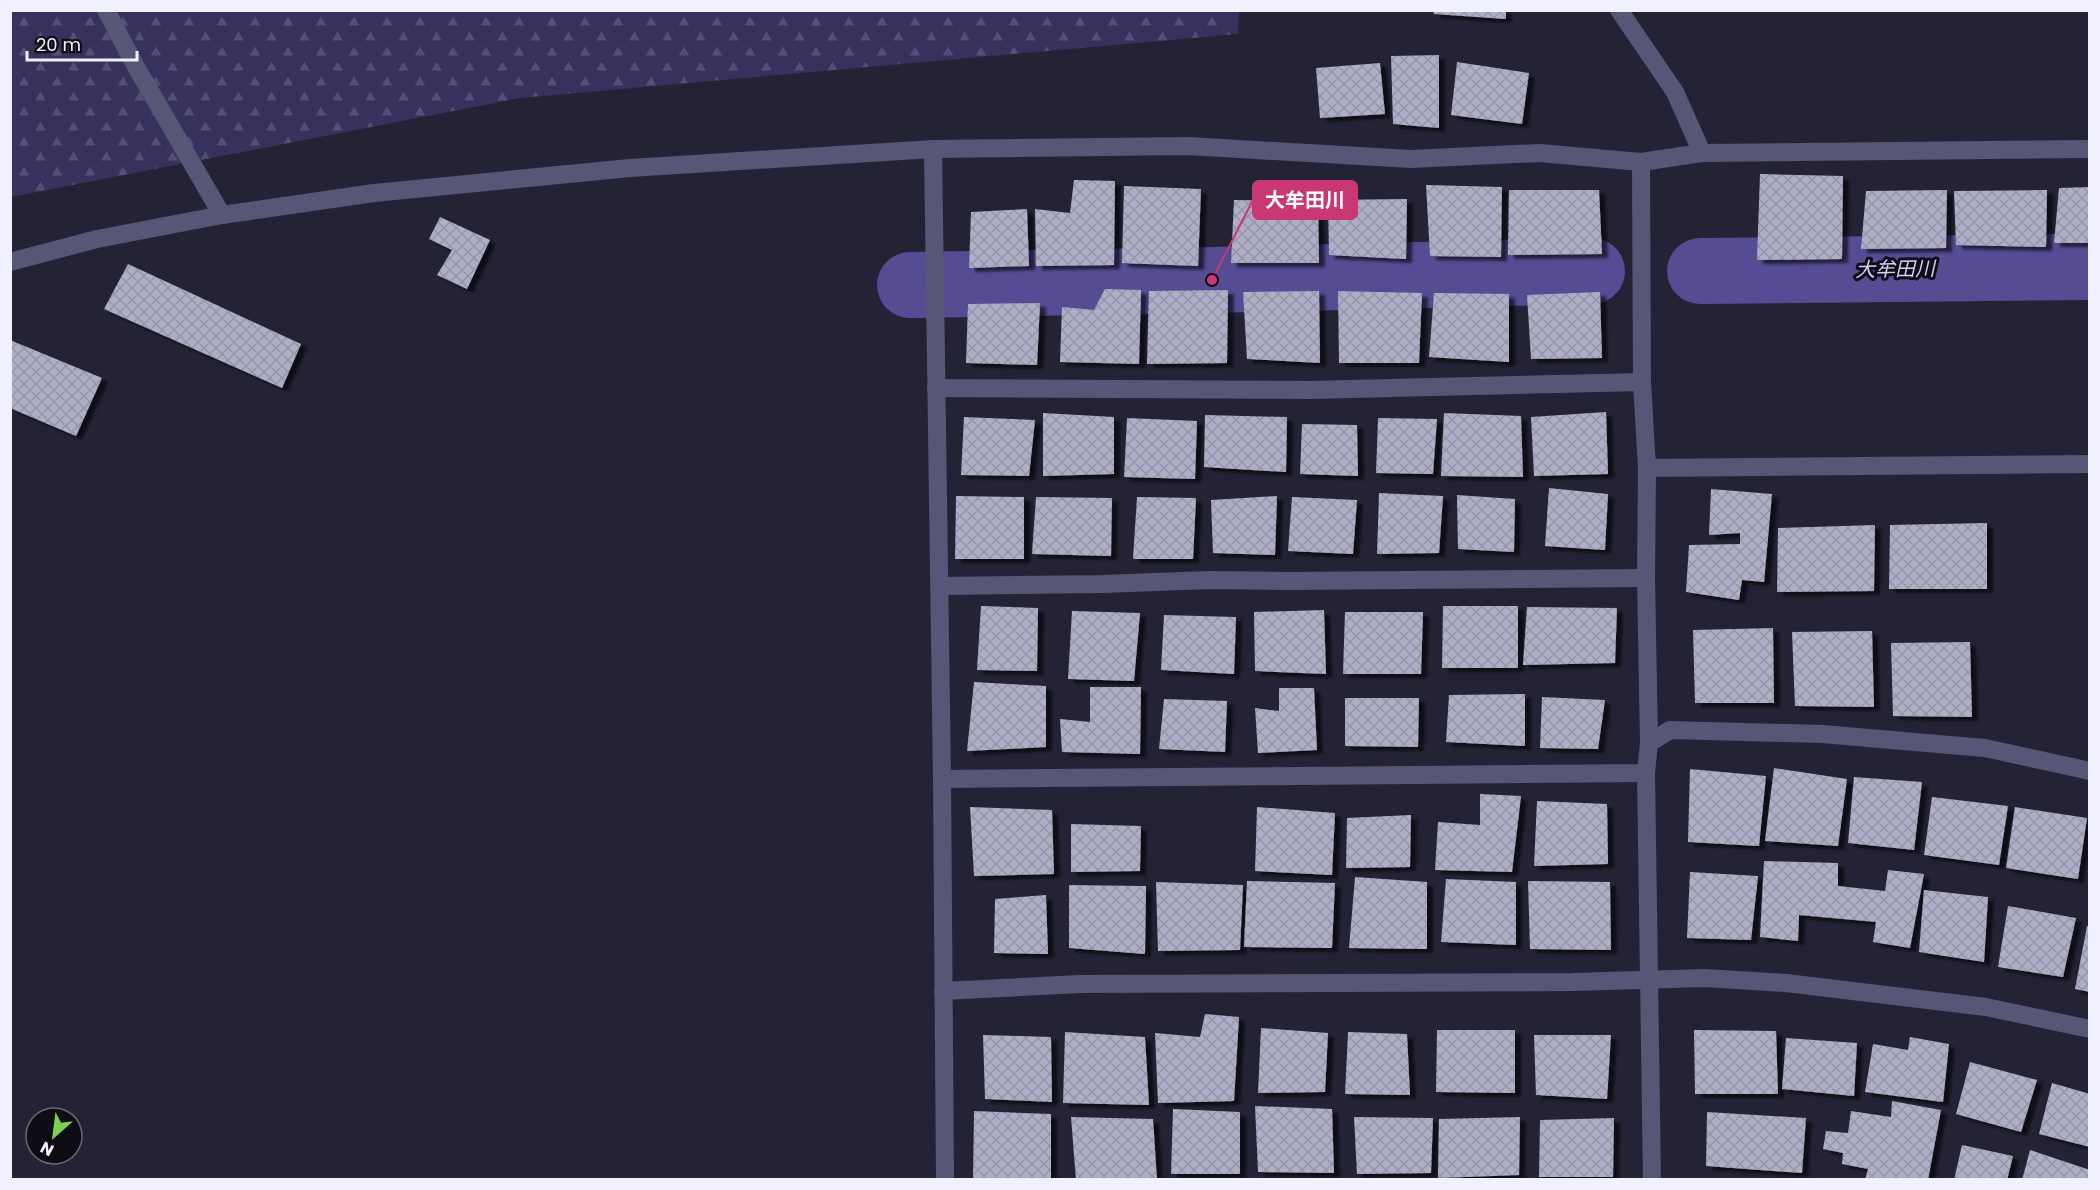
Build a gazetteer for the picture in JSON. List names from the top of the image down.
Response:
{
  "water": ["大牟田川"],
  "places": ["大牟田川"],
  "scale_bar": "20 m",
  "north": "bottom left"
}
